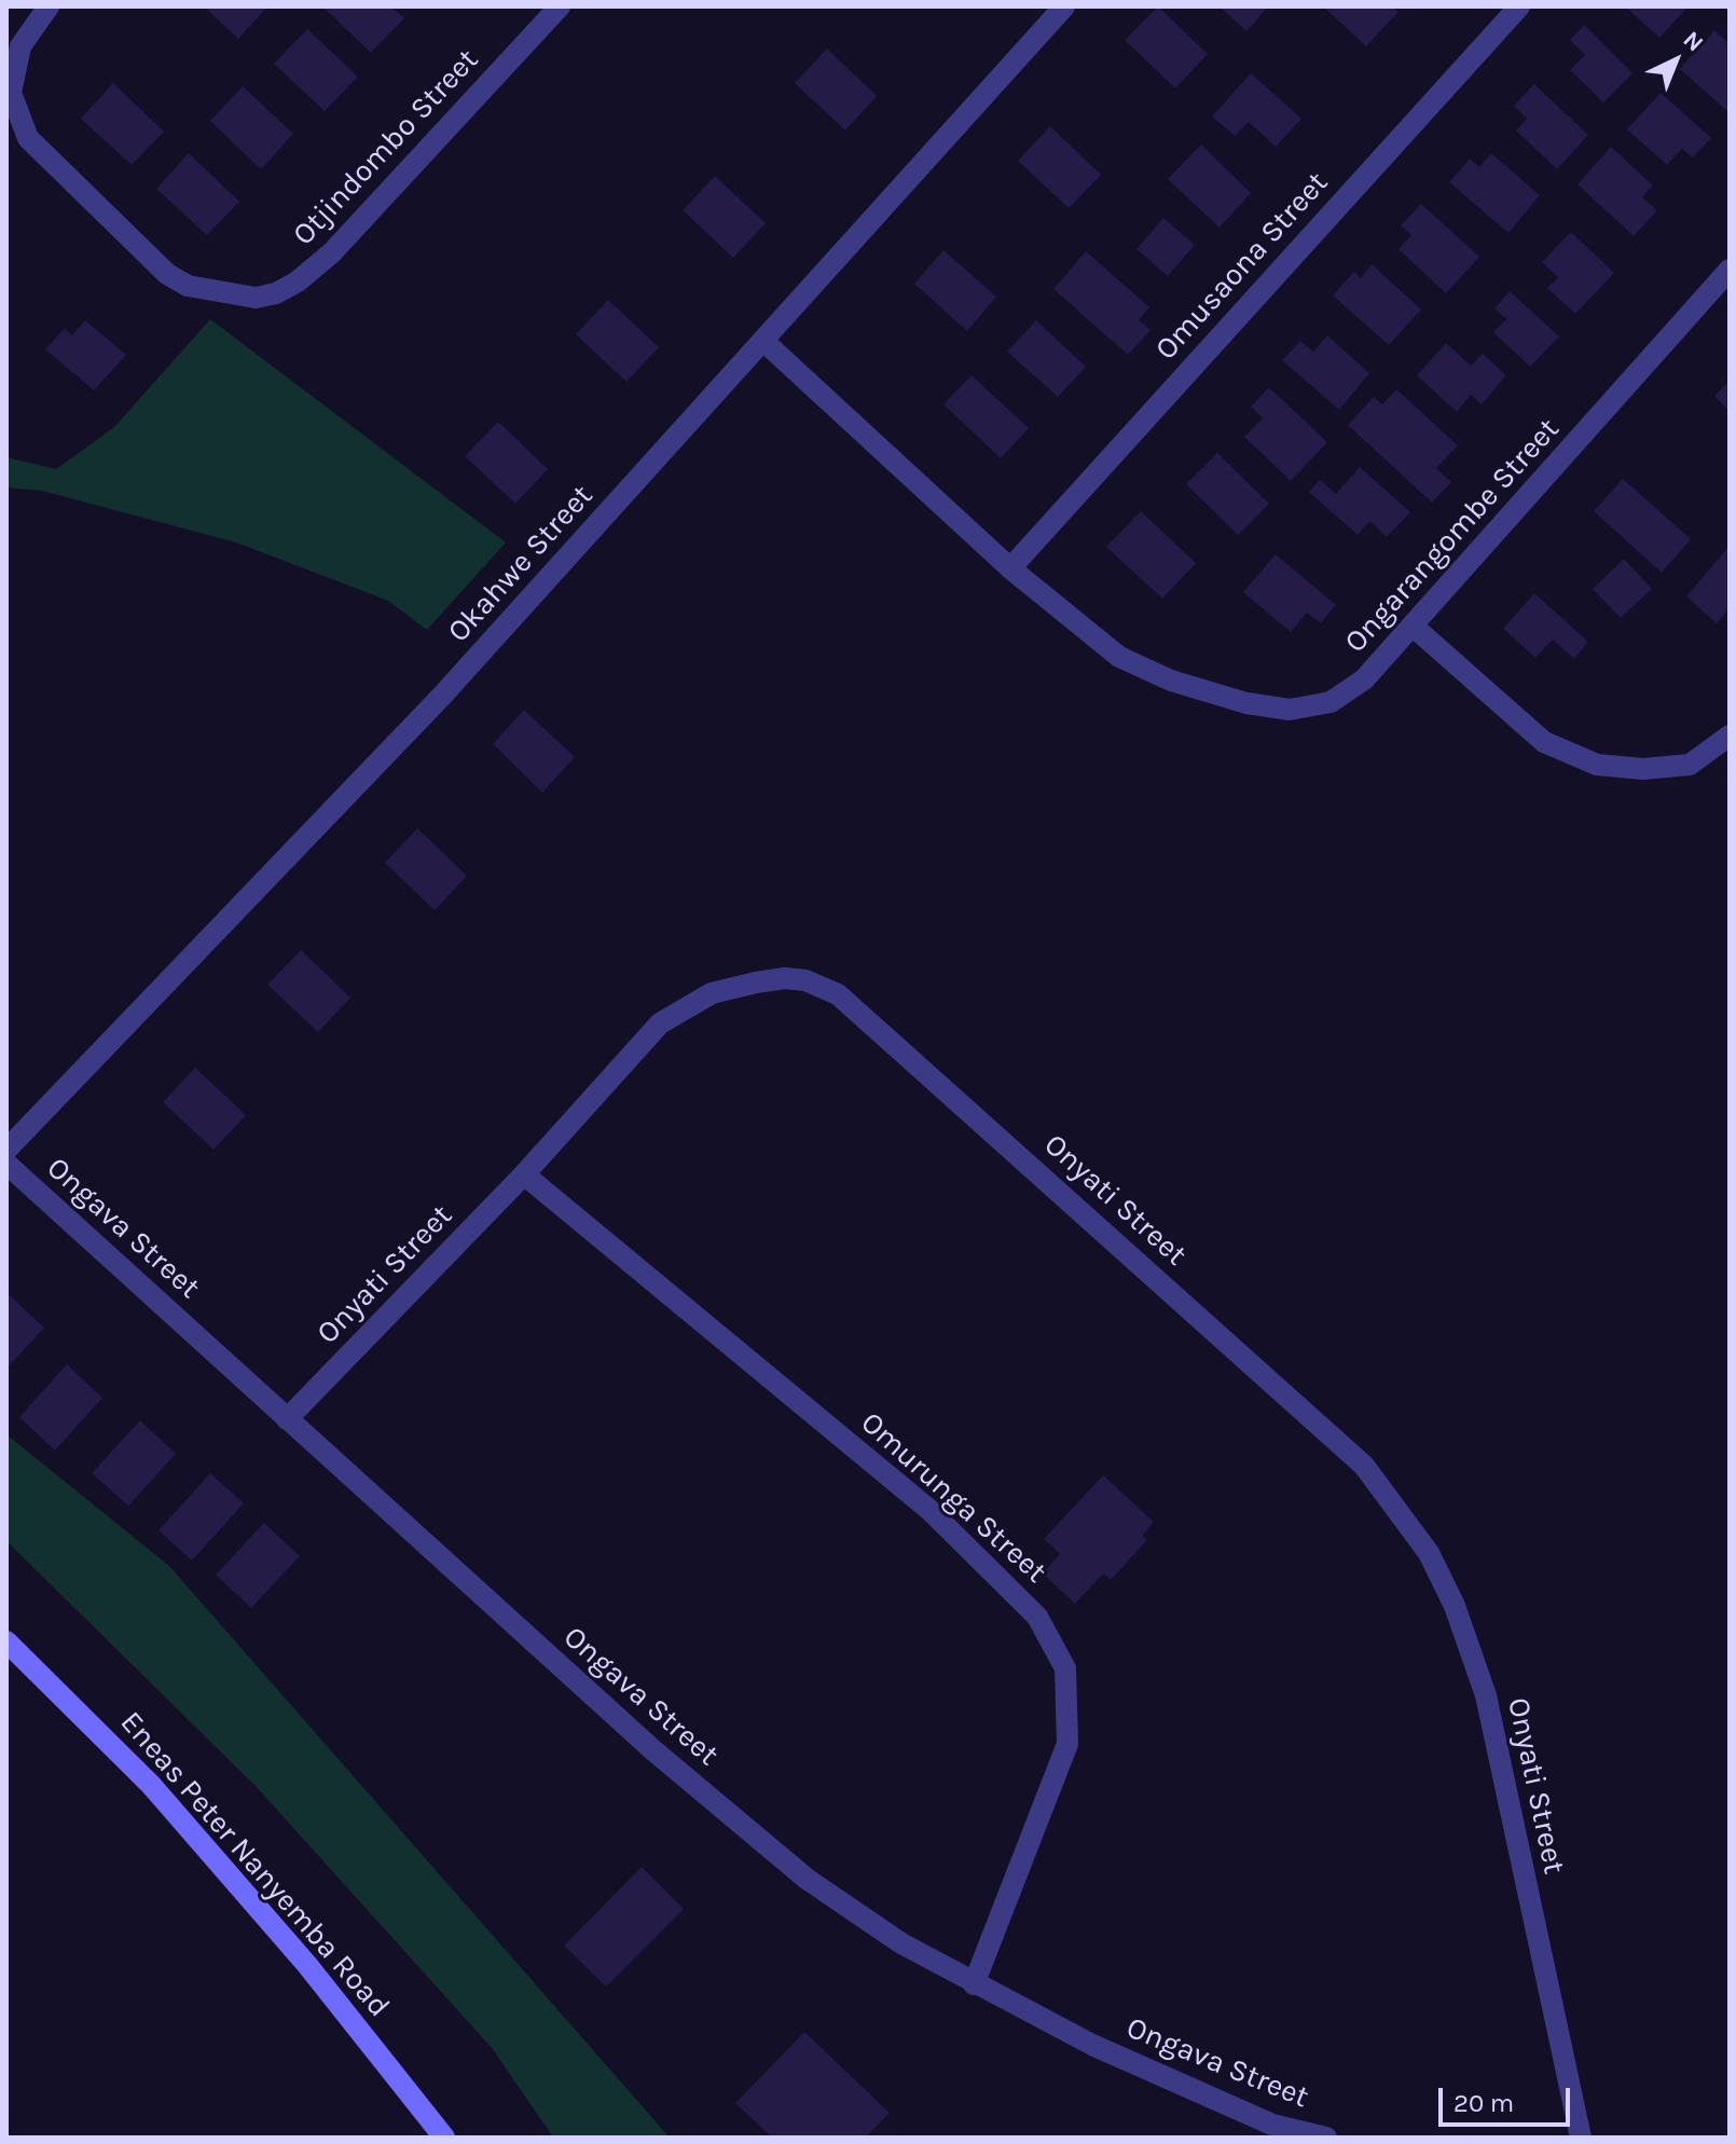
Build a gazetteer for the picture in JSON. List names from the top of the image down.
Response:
{
  "streets": {
    "main road": ["Eneas Peter Nanyemba Road"],
    "street": [
      "Otjindombo Street",
      "Omusaona Street",
      "Ongarangombe Street",
      "Okahwe Street",
      "Onyati Street",
      "Ongava Street",
      "Omurunga Street"
    ]
  },
  "crossings": [
    ["Omusaona Street", "Ongarangombe Street"],
    ["Ongarangombe Street", "Okahwe Street"],
    ["Onyati Street", "Ongava Street"],
    ["Onyati Street", "Omurunga Street"],
    ["Ongava Street", "Omurunga Street"]
  ],
  "scale_bar": "20 m",
  "north": "top right"
}
